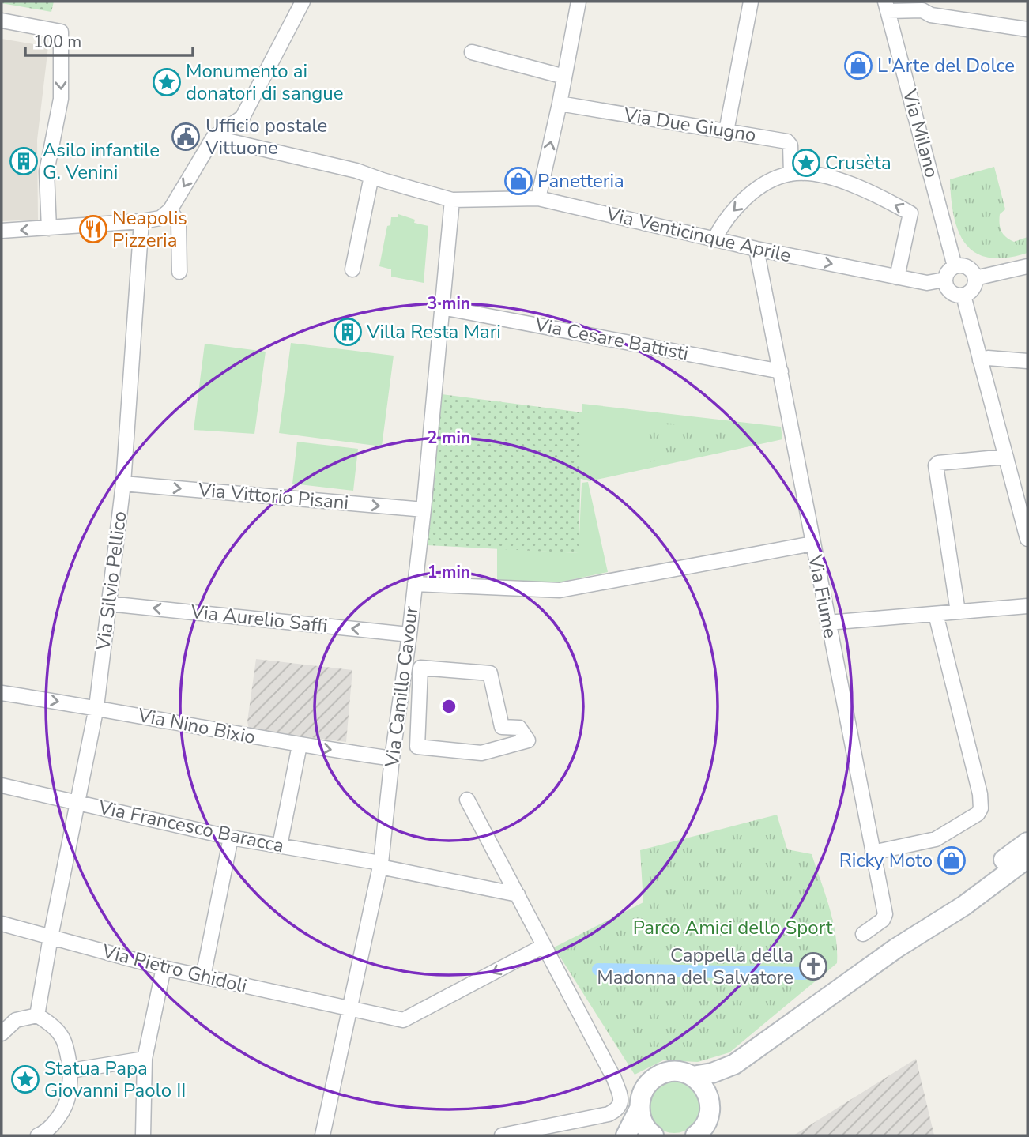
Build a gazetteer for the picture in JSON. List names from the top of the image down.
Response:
{
  "streets": {
    "street": [
      "Via Due Giugno",
      "Via Milano",
      "Via Venticinque Aprile",
      "Via Cesare Battisti",
      "Via Vittorio Pisani",
      "Via Silvio Pellico",
      "Via Fiume",
      "Via Aurelio Saffi",
      "Via Camillo Cavour",
      "Via Nino Bixio",
      "Via Francesco Baracca",
      "Via Pietro Ghidoli"
    ]
  },
  "crossings": [
    ["Via Milano", "Via Venticinque Aprile"],
    ["Via Venticinque Aprile", "Via Fiume"],
    ["Via Venticinque Aprile", "Via Camillo Cavour"],
    ["Via Cesare Battisti", "Via Fiume"],
    ["Via Cesare Battisti", "Via Camillo Cavour"],
    ["Via Vittorio Pisani", "Via Silvio Pellico"],
    ["Via Vittorio Pisani", "Via Camillo Cavour"],
    ["Via Silvio Pellico", "Via Aurelio Saffi"],
    ["Via Silvio Pellico", "Via Nino Bixio"],
    ["Via Silvio Pellico", "Via Francesco Baracca"],
    ["Via Silvio Pellico", "Via Pietro Ghidoli"],
    ["Via Aurelio Saffi", "Via Camillo Cavour"],
    ["Via Camillo Cavour", "Via Nino Bixio"],
    ["Via Camillo Cavour", "Via Francesco Baracca"],
    ["Via Camillo Cavour", "Via Pietro Ghidoli"]
  ],
  "one_way": [
    "Via Vittorio Pisani",
    "Via Aurelio Saffi",
    "Via Nino Bixio",
    "Via Pietro Ghidoli"
  ],
  "parks": ["Parco Amici dello Sport"],
  "places": {
    "shop": ["L'Arte del Dolce", "Panetteria", "Ricky Moto"],
    "place": ["Monumento ai donatori di sangue", "Crusèta", "Statua Papa Giovanni Paolo II"],
    "public building": ["Ufficio postale Vittuone"],
    "building": ["Asilo infantile G. Venini", "Villa Resta Mari"],
    "restaurant": ["Neapolis Pizzeria"],
    "church": ["Cappella della Madonna del Salvatore"]
  },
  "scale_bar": "100 m",
  "rings": ["3 min", "2 min", "1 min"]
}
